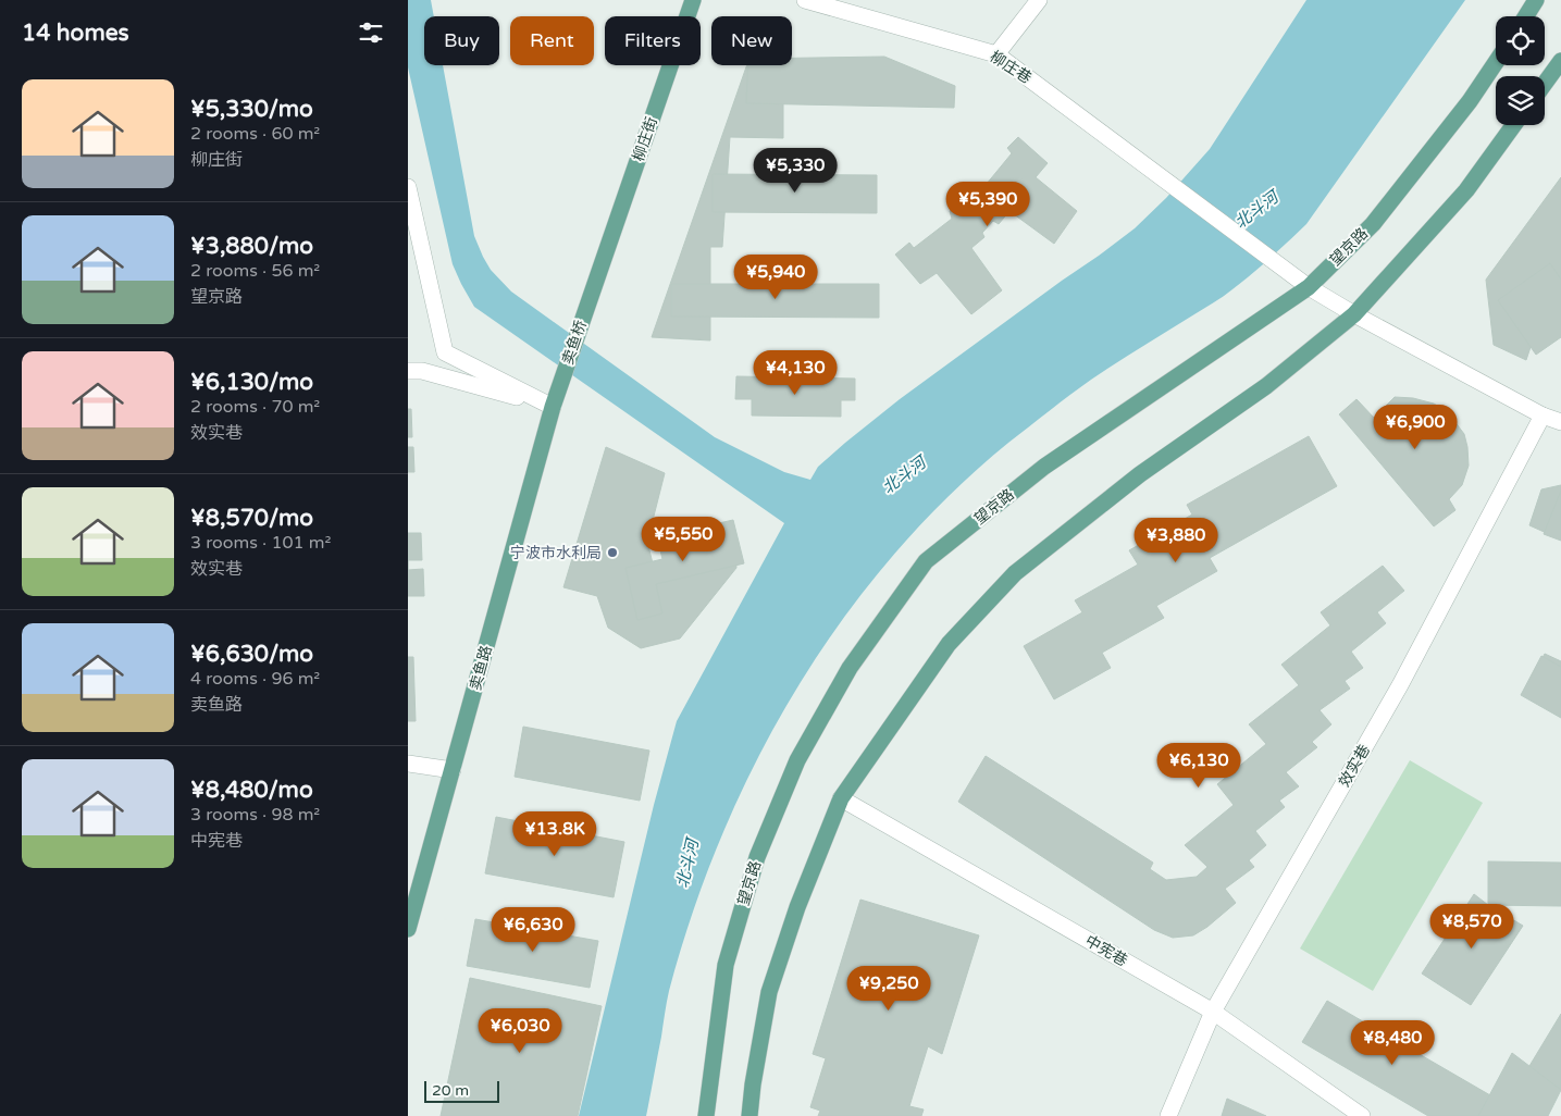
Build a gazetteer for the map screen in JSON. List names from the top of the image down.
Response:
{
  "streets": {
    "main road": [
      "柳庄街",
      "望京路",
      "卖鱼桥",
      "卖鱼路"
    ],
    "street": ["柳庄巷", "效实巷", "中宪巷"]
  },
  "crossings": [
    ["柳庄巷", "望京路"],
    ["柳庄巷", "效实巷"],
    ["柳庄街", "卖鱼桥"],
    ["卖鱼桥", "卖鱼路"],
    ["效实巷", "中宪巷"]
  ],
  "water": ["北斗河"],
  "places": ["宁波市水利局"],
  "scale_bar": "20 m",
  "page": {
    "heading": "14 homes",
    "chip": [
      "Buy",
      "Rent",
      "Filters",
      "New"
    ],
    "list": [
      {
        "name": "¥5,330/mo",
        "note": "2 rooms · 60 m² · 柳庄街"
      },
      {
        "name": "¥3,880/mo",
        "note": "2 rooms · 56 m² · 望京路"
      },
      {
        "name": "¥6,130/mo",
        "note": "2 rooms · 70 m² · 效实巷"
      },
      {
        "name": "¥8,570/mo",
        "note": "3 rooms · 101 m² · 效实巷"
      },
      {
        "name": "¥6,630/mo",
        "note": "4 rooms · 96 m² · 卖鱼路"
      },
      {
        "name": "¥8,480/mo",
        "note": "3 rooms · 98 m² · 中宪巷"
      }
    ],
    "price": [
      "¥5,330",
      "¥5,390",
      "¥5,940",
      "¥4,130",
      "¥6,900",
      "¥5,550",
      "¥3,880",
      "¥6,130",
      "¥13.8K",
      "¥8,570",
      "¥6,630",
      "¥9,250",
      "¥6,030",
      "¥8,480"
    ],
    "scale": "20 m"
  }
}
